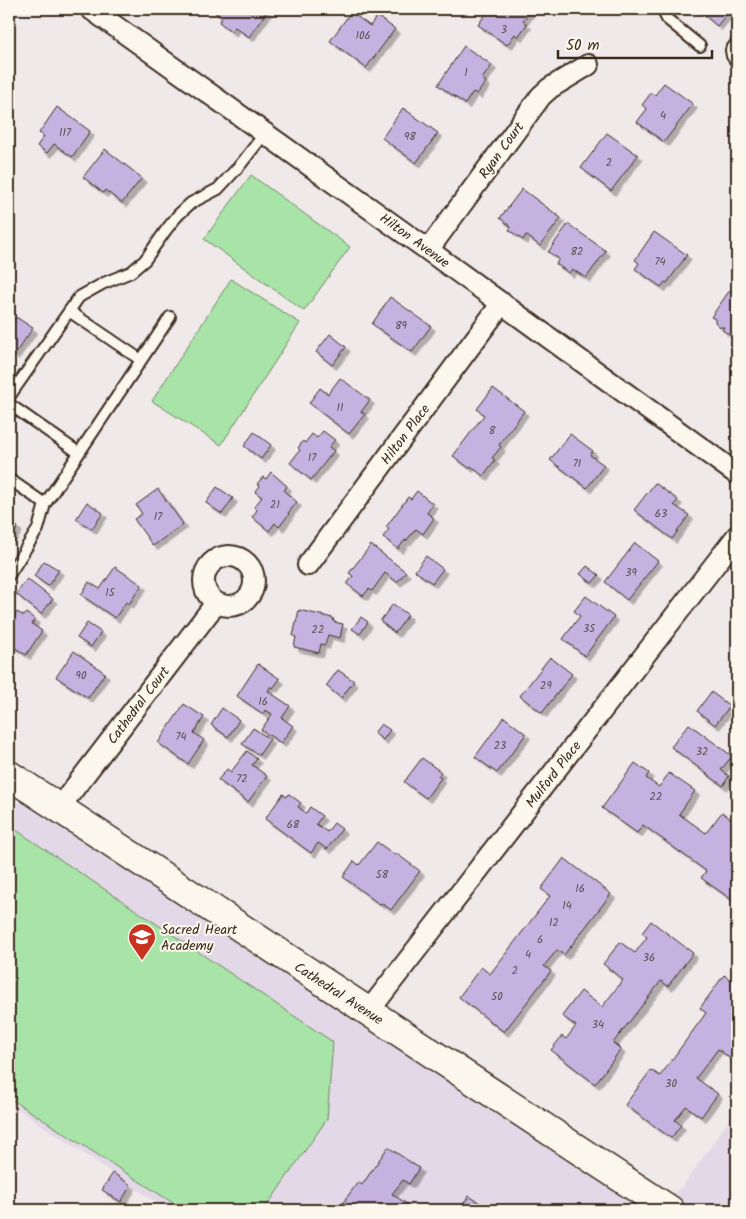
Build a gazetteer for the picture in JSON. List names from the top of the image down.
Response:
{
  "streets": {
    "street": [
      "Ryan Court",
      "Hilton Avenue",
      "Hilton Place",
      "Cathedral Court",
      "Mulford Place",
      "Cathedral Avenue"
    ]
  },
  "crossings": [
    ["Ryan Court", "Hilton Avenue"],
    ["Hilton Avenue", "Hilton Place"],
    ["Cathedral Court", "Cathedral Avenue"],
    ["Mulford Place", "Cathedral Avenue"]
  ],
  "places": {
    "school or university": ["Sacred Heart Academy"]
  },
  "house_numbers": [
    "3",
    "106",
    "1",
    "4",
    "117",
    "98",
    "2",
    "82",
    "74",
    "89",
    "11",
    "8",
    "17",
    "71",
    "21",
    "63",
    "17",
    "39",
    "15",
    "35",
    "22",
    "90",
    "29",
    "16",
    "74",
    "23",
    "32",
    "72",
    "22",
    "68",
    "58",
    "16",
    "14",
    "12",
    "6",
    "4",
    "36",
    "2",
    "50",
    "34",
    "30"
  ],
  "scale_bar": "50 m"
}
